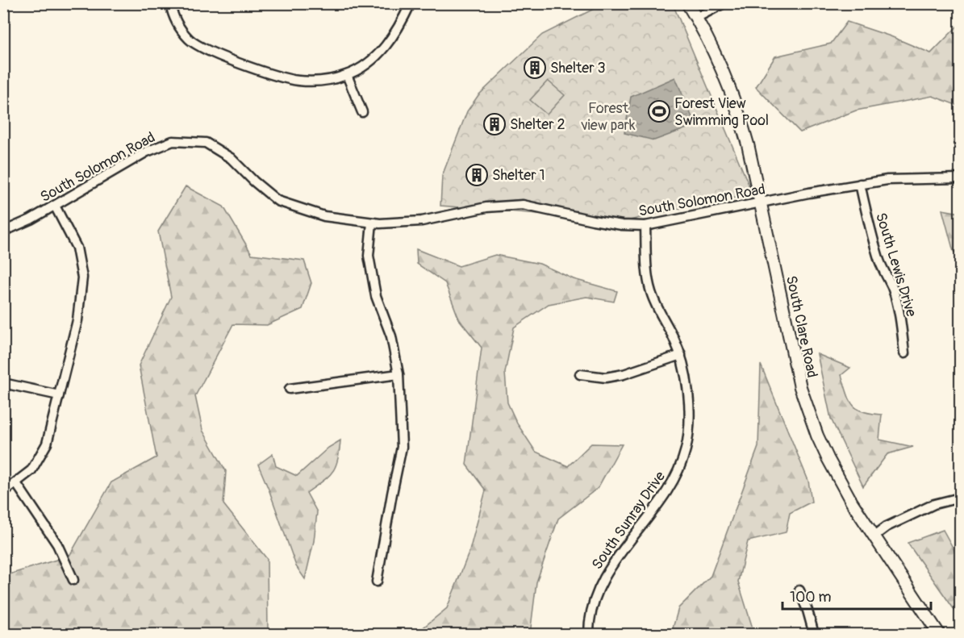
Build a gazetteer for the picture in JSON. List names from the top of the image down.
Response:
{
  "streets": {
    "street": [
      "South Solomon Road",
      "South Lewis Drive",
      "South Clare Road",
      "South Sunray Drive"
    ]
  },
  "crossings": [
    ["South Solomon Road", "South Lewis Drive"],
    ["South Solomon Road", "South Clare Road"],
    ["South Solomon Road", "South Sunray Drive"]
  ],
  "parks": ["Forest view park"],
  "places": {
    "building": ["Shelter 3", "Shelter 2", "Shelter 1"],
    "sports": ["Forest View Swimming Pool"]
  },
  "scale_bar": "100 m"
}
